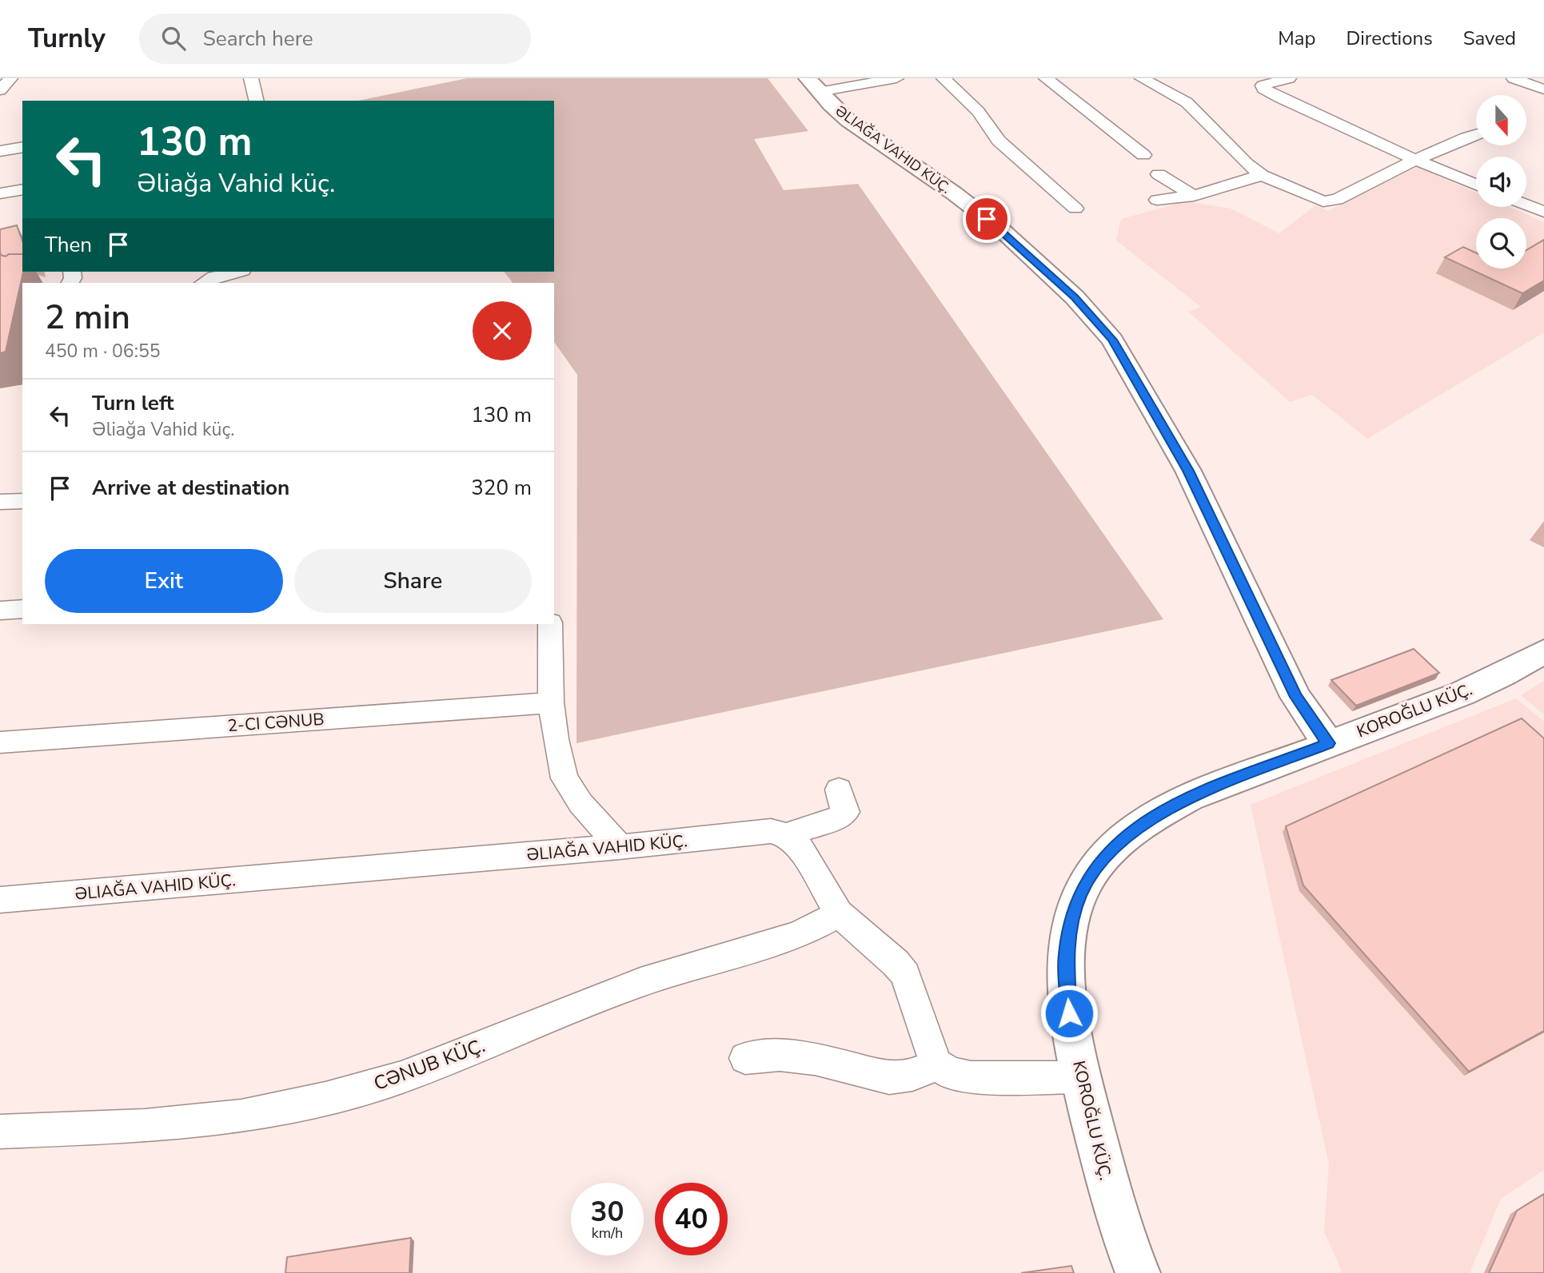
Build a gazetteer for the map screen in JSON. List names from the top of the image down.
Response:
{
  "streets": {
    "street": [
      "ƏLIAĞA VAHID KÜÇ.",
      "KOROĞLU KÜÇ.",
      "2-CI CƏNUB",
      "CƏNUB KÜÇ."
    ]
  },
  "crossings": [
    ["ƏLIAĞA VAHID KÜÇ.", "KOROĞLU KÜÇ."]
  ],
  "north": "bottom",
  "page": {
    "header": "Turnly",
    "search": "Search here",
    "nav": ["Map", "Directions", "Saved"],
    "turn": ["130 m", "Əliağa Vahid küç."],
    "then": "Then",
    "heading": ["2 min", "450 m · 06:55"],
    "list": [
      {
        "name": "Turn left",
        "note": "Əliağa Vahid küç.",
        "value": "130 m"
      },
      {
        "name": "Arrive at destination",
        "value": "320 m"
      }
    ],
    "buttons": ["Exit", "Share"],
    "speed": "30 km/h",
    "limit": "40"
  }
}
